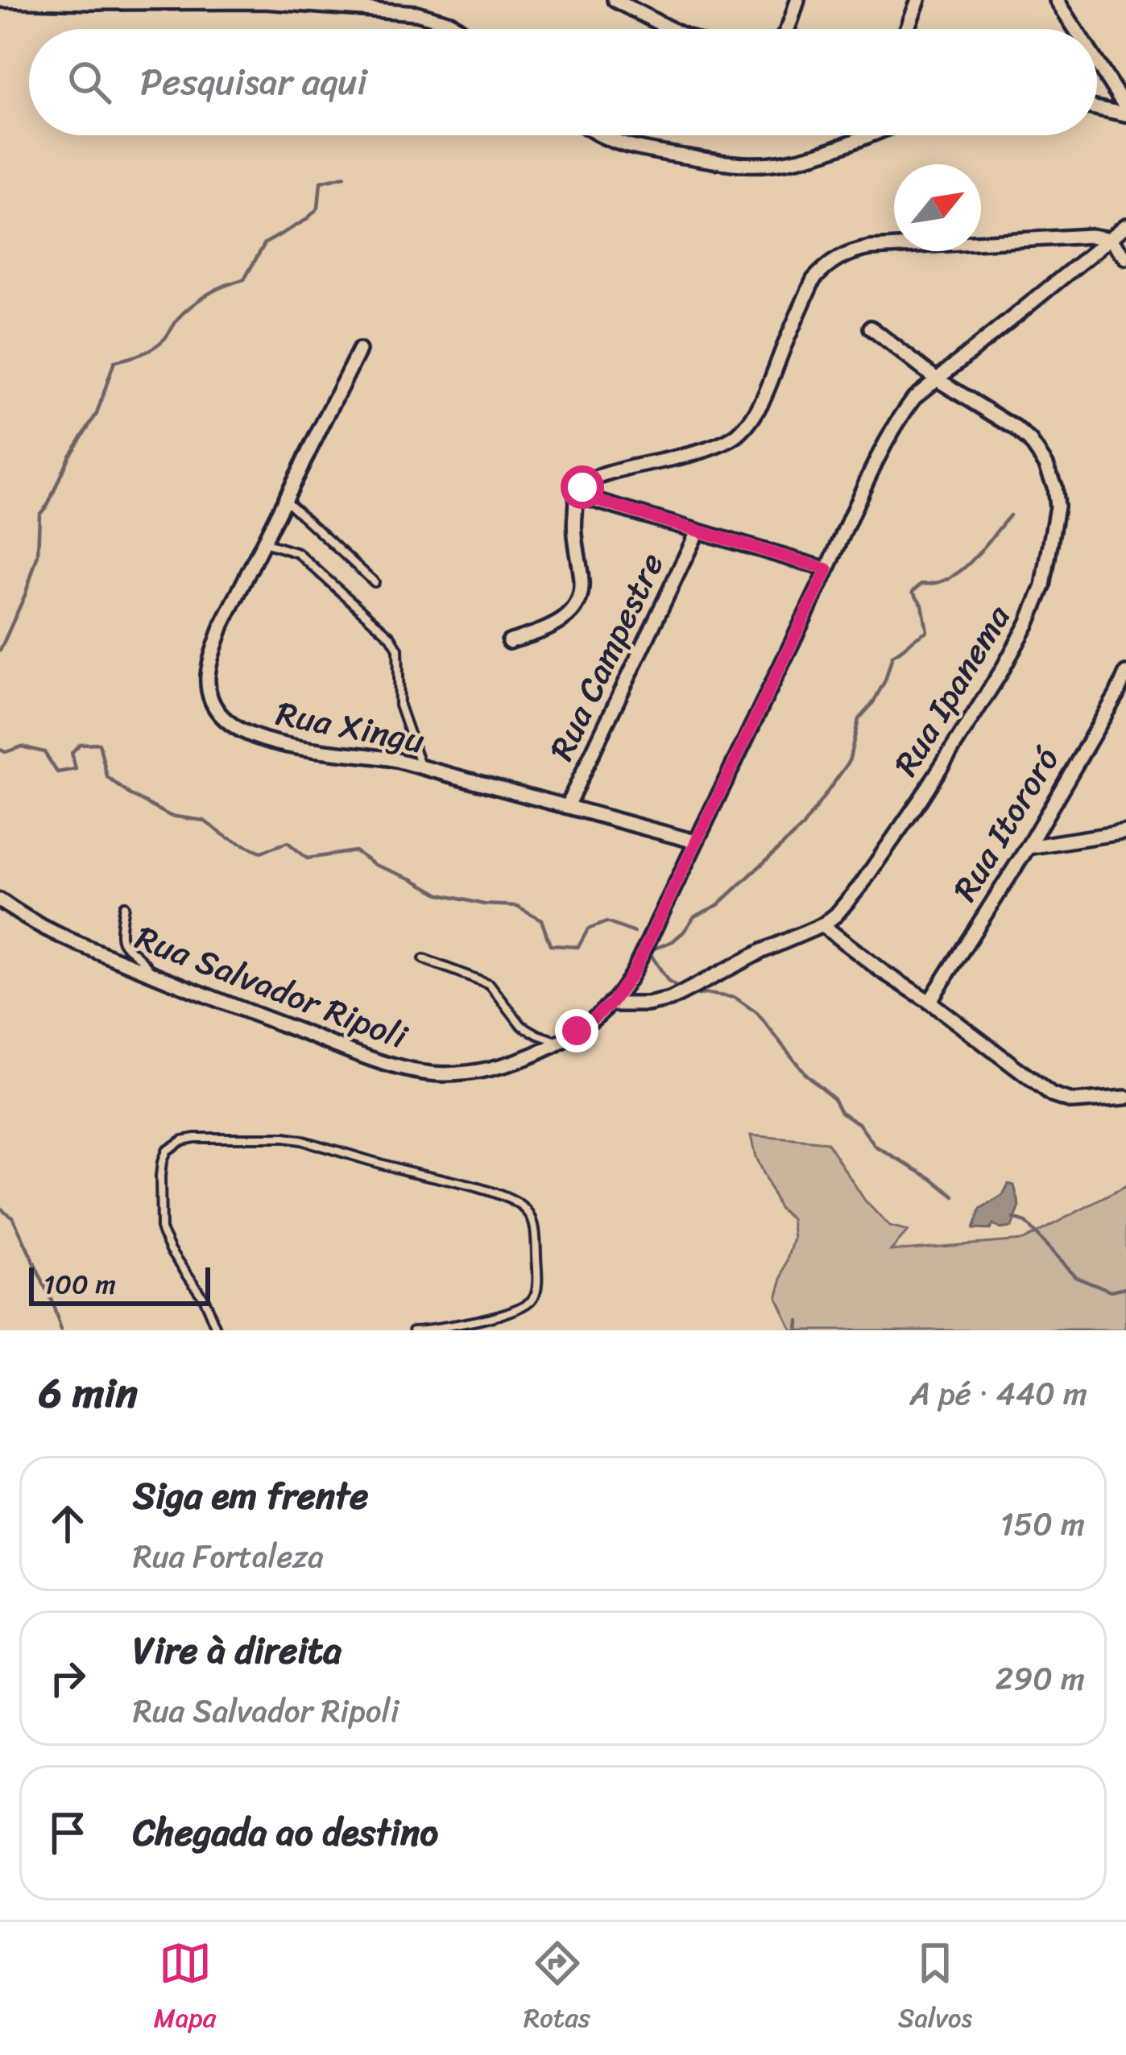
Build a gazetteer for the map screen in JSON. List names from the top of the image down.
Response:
{
  "streets": {
    "street": [
      "Rua Campestre",
      "Rua Ipanema",
      "Rua Xingu",
      "Rua Itororó",
      "Rua Salvador Ripoli"
    ]
  },
  "crossings": [
    ["Rua Campestre", "Rua Xingu"],
    ["Rua Ipanema", "Rua Salvador Ripoli"],
    ["Rua Xingu", "Rua Salvador Ripoli"]
  ],
  "scale_bar": "100 m",
  "north": "top right",
  "page": {
    "search": "Pesquisar aqui",
    "scale": "100 m",
    "heading": ["6 min", "A pé · 440 m"],
    "list": [
      ["Siga em frente", "Rua Fortaleza", "150 m"],
      ["Vire à direita", "Rua Salvador Ripoli", "290 m"],
      "Chegada ao destino"
    ],
    "nav": ["Mapa", "Rotas", "Salvos"]
  }
}
